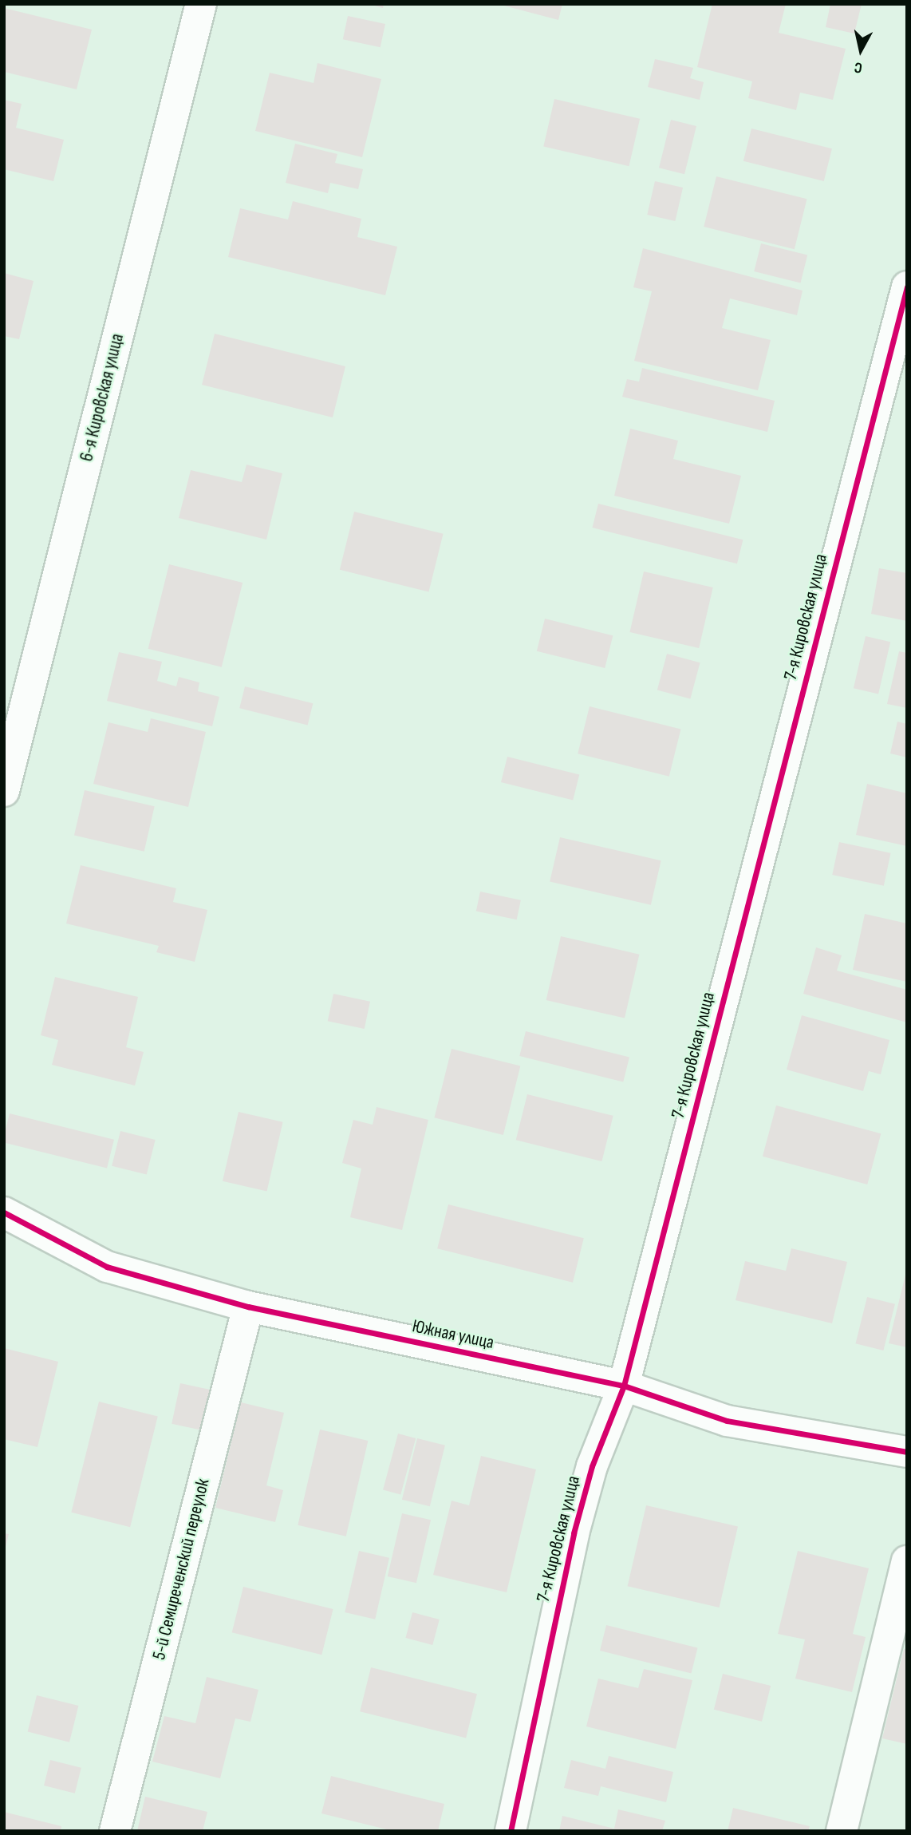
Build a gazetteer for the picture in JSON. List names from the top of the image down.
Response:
{
  "streets": {
    "street": [
      "6-я Кировская улица",
      "7-я Кировская улица",
      "Южная улица",
      "5-й Семиреченский переулок"
    ]
  },
  "crossings": [
    ["7-я Кировская улица", "Южная улица"],
    ["Южная улица", "5-й Семиреченский переулок"]
  ],
  "north": "bottom"
}
